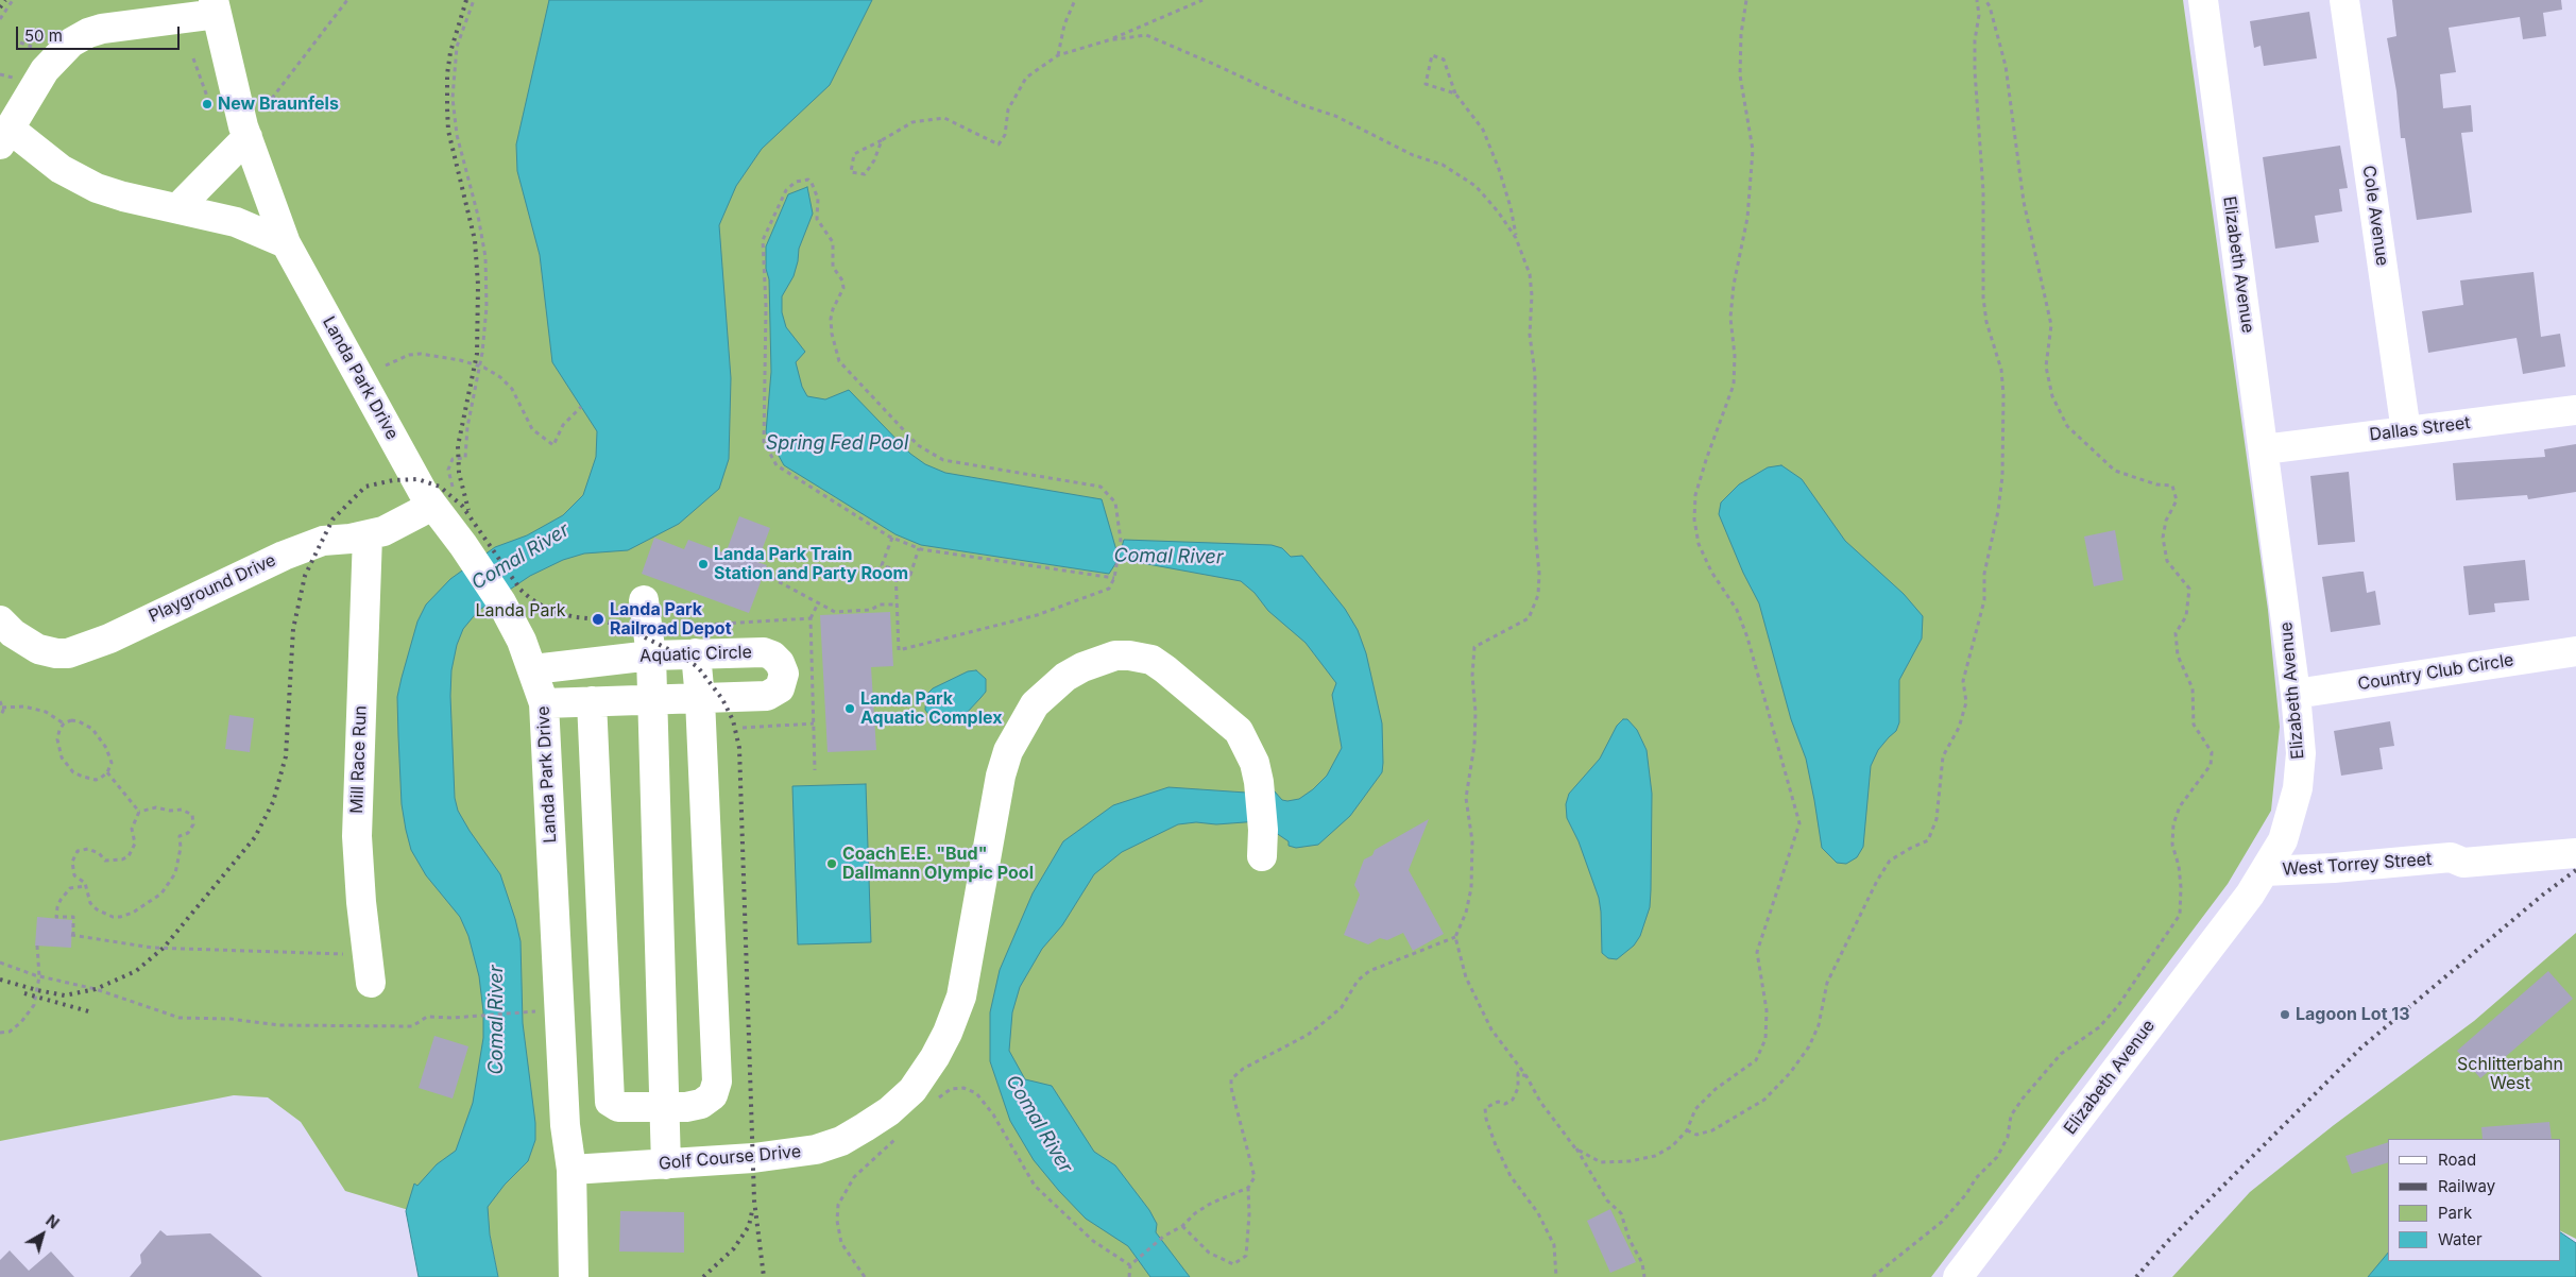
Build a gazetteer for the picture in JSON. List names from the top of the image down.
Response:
{
  "streets": {
    "street": [
      "Cole Avenue",
      "Elizabeth Avenue",
      "Landa Park Drive",
      "Dallas Street",
      "Playground Drive",
      "Aquatic Circle",
      "Country Club Circle",
      "Mill Race Run",
      "West Torrey Street",
      "Golf Course Drive"
    ]
  },
  "crossings": [
    ["Cole Avenue", "Dallas Street"],
    ["Elizabeth Avenue", "Dallas Street"],
    ["Elizabeth Avenue", "Country Club Circle"],
    ["Elizabeth Avenue", "West Torrey Street"],
    ["Landa Park Drive", "Playground Drive"],
    ["Landa Park Drive", "Aquatic Circle"],
    ["Landa Park Drive", "Golf Course Drive"],
    ["Playground Drive", "Mill Race Run"]
  ],
  "water": ["Spring Fed Pool", "Comal River"],
  "parks": ["Landa Park", "Schlitterbahn West"],
  "places": [
    "New Braunfels",
    "Landa Park Train Station and Party Room",
    "Landa Park Railroad Depot",
    "Landa Park Aquatic Complex",
    "Coach E.E. \"Bud\" Dallmann Olympic Pool",
    "Lagoon Lot 13"
  ],
  "legend": [
    "Road",
    "Railway",
    "Park",
    "Water"
  ],
  "scale_bar": "50 m",
  "north": "top right"
}
